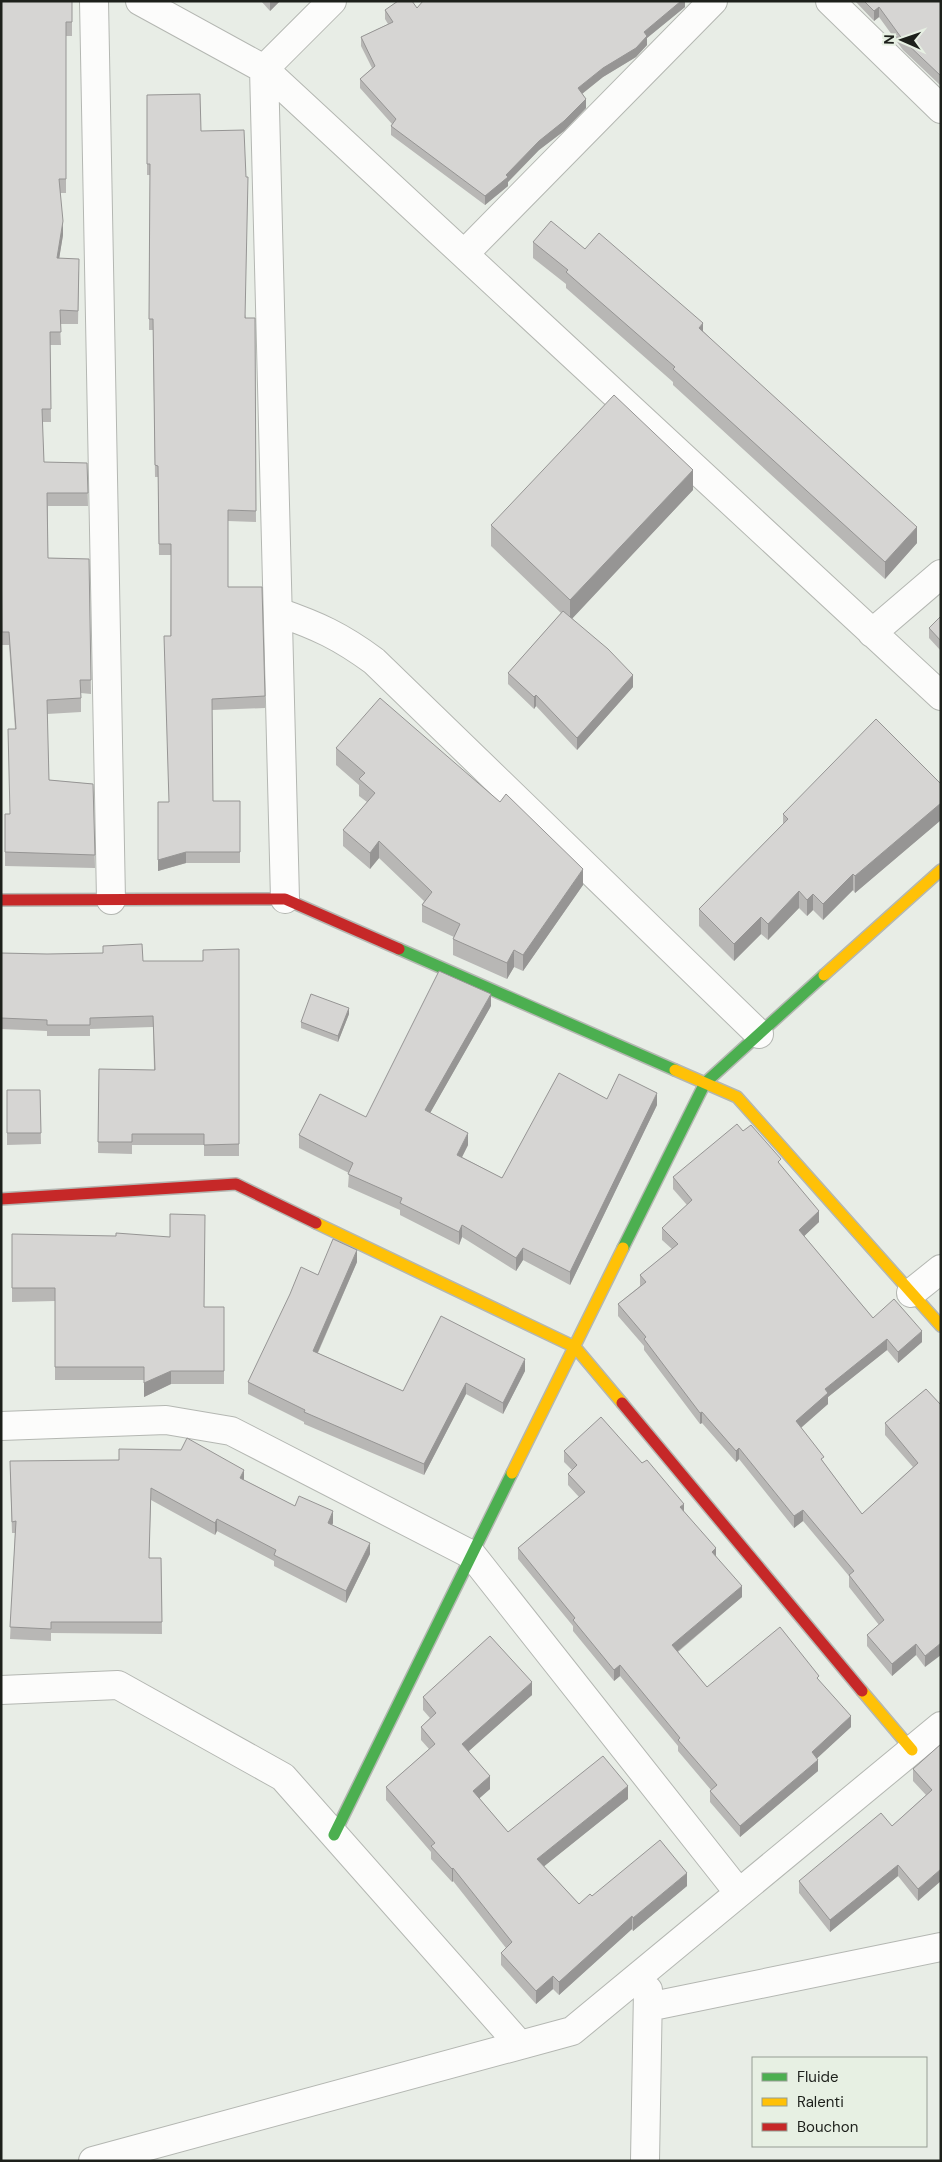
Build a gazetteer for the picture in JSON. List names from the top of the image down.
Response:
{
  "legend": ["Fluide", "Ralenti", "Bouchon"],
  "north": "left"
}
